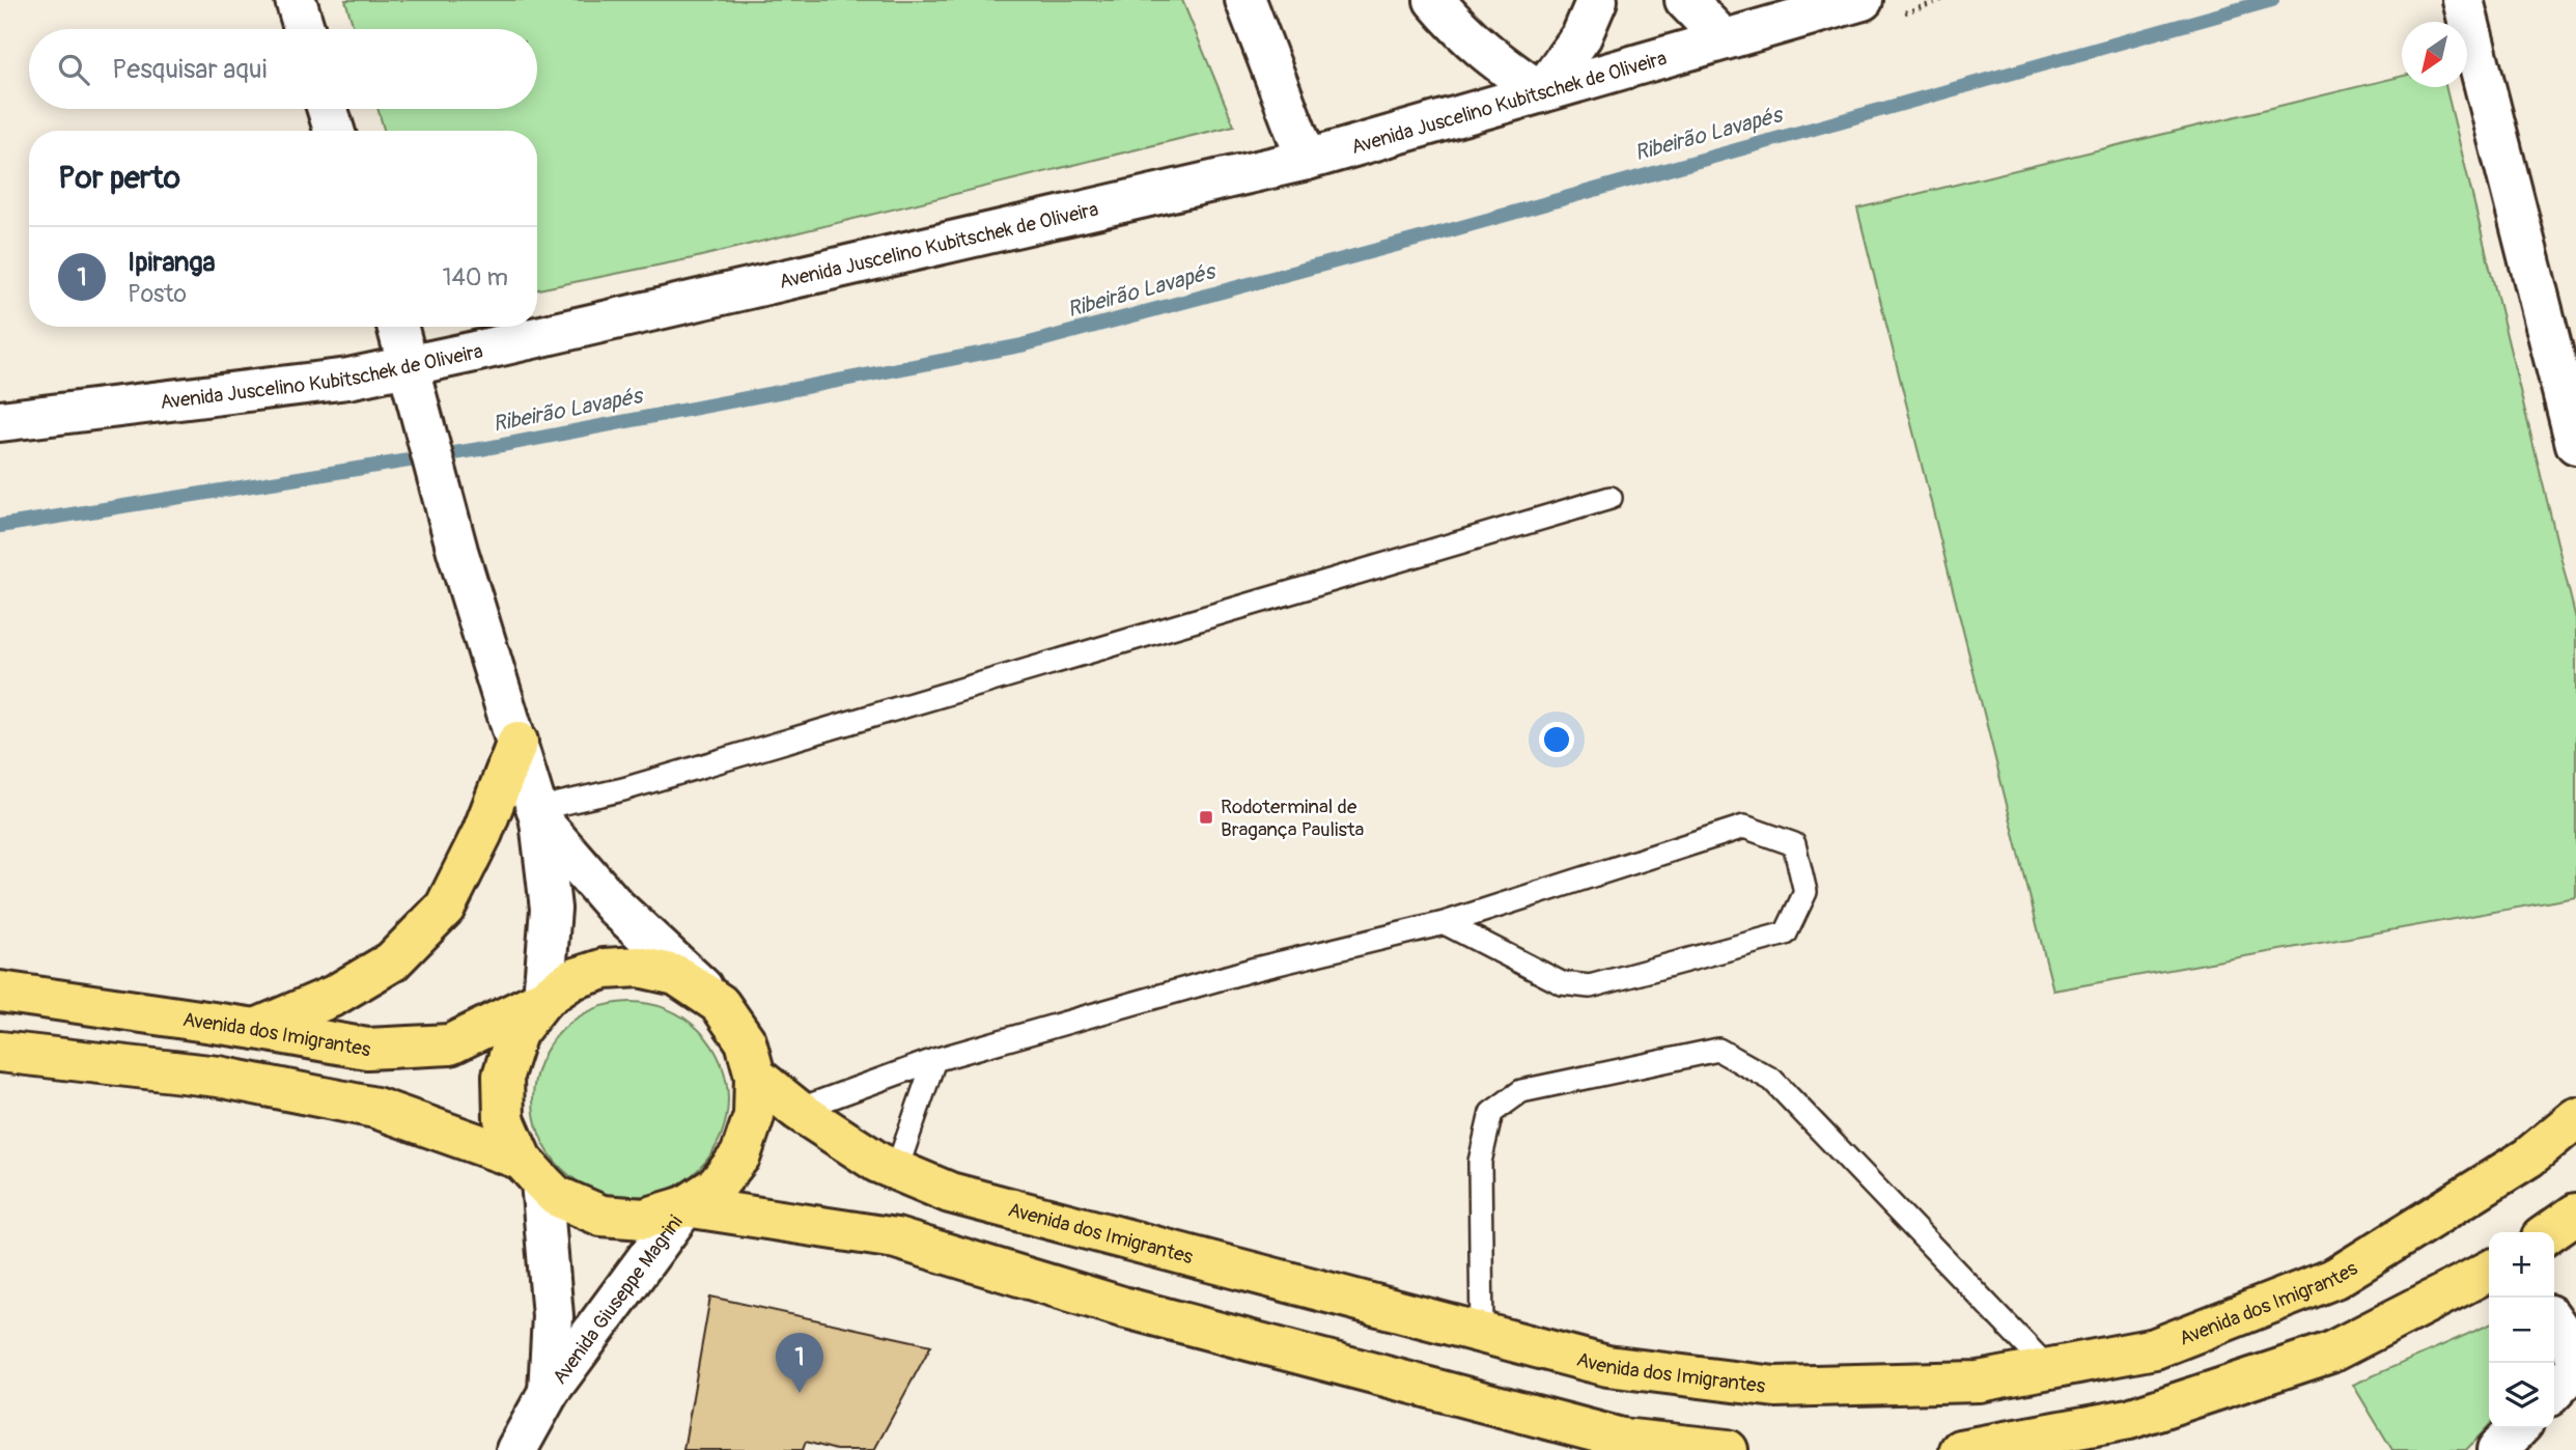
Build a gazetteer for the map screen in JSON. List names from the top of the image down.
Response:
{
  "streets": {
    "main road": ["Avenida dos Imigrantes"],
    "street": ["Avenida Juscelino Kubitschek de Oliveira", "Avenida Giuseppe Magrini"]
  },
  "crossings": [
    ["Avenida dos Imigrantes", "Avenida Giuseppe Magrini"]
  ],
  "water": ["Ribeirão Lavapés"],
  "places": {
    "transit": ["Rodoterminal de Bragança Paulista"]
  },
  "north": "bottom left",
  "page": {
    "search": "Pesquisar aqui",
    "heading": "Por perto",
    "list": [
      {
        "mark": "1",
        "name": "Ipiranga",
        "note": "Posto",
        "value": "140 m"
      }
    ],
    "map_buttons": ["+", "−"],
    "pins": "1"
  }
}
